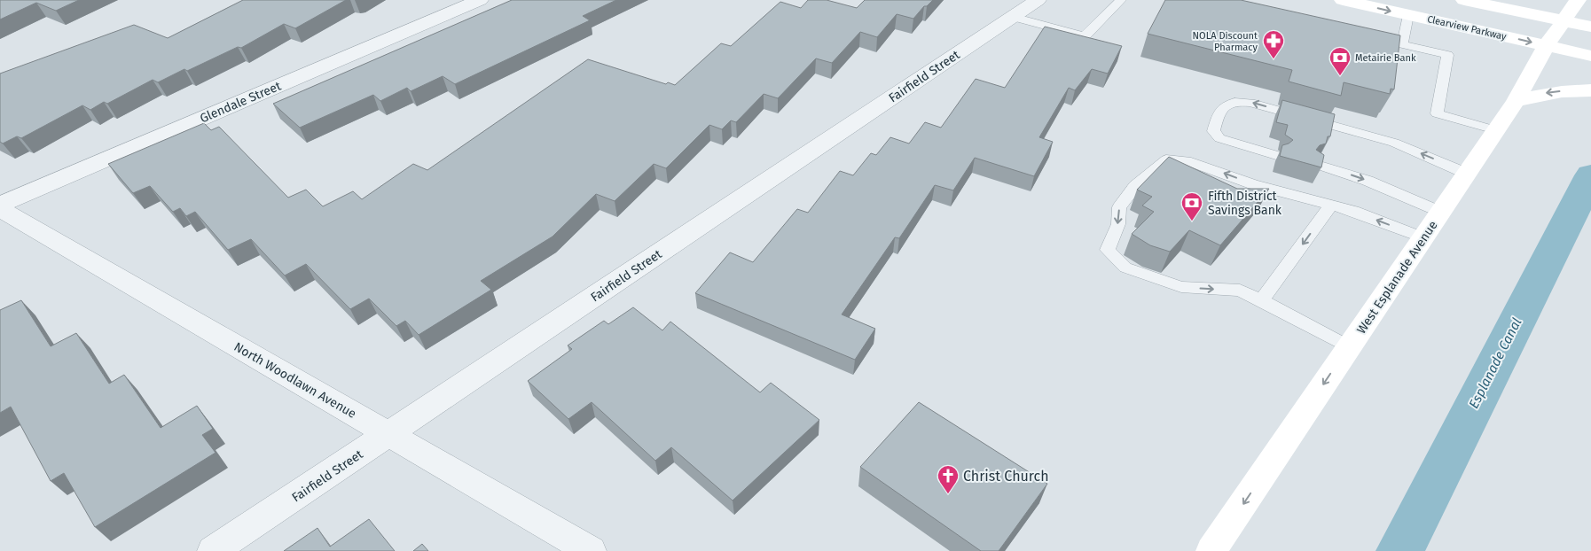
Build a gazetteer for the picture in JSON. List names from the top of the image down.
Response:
{
  "streets": {
    "main road": ["Clearview Parkway", "West Esplanade Avenue"],
    "street": ["Fairfield Street", "Glendale Street", "North Woodlawn Avenue"]
  },
  "crossings": [
    ["Clearview Parkway", "West Esplanade Avenue"],
    ["Fairfield Street", "North Woodlawn Avenue"]
  ],
  "one_way": ["West Esplanade Avenue"],
  "water": ["Esplanade Canal"],
  "places": {
    "pharmacy": ["NOLA Discount Pharmacy"],
    "bank": ["Metairie Bank", "Fifth District Savings Bank"],
    "church": ["Christ Church"]
  }
}
